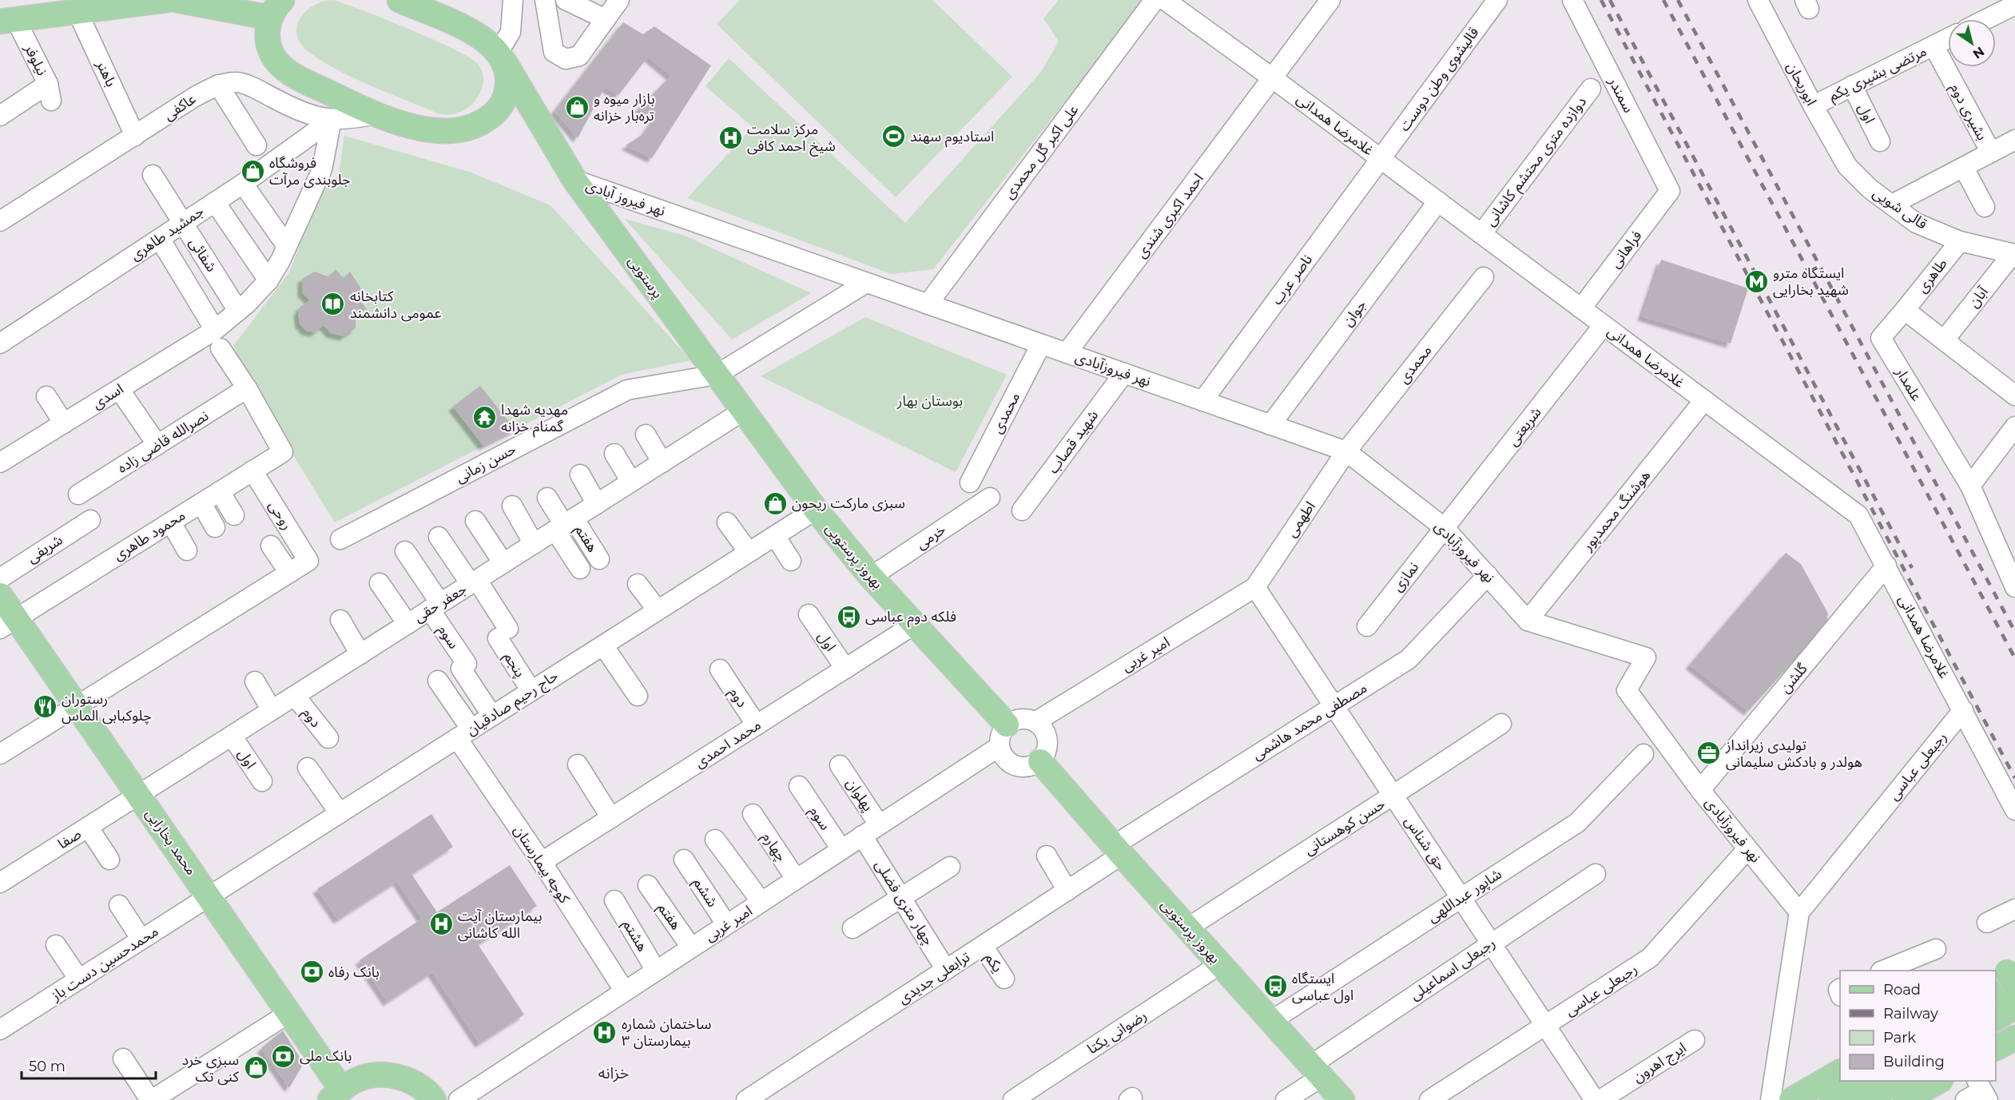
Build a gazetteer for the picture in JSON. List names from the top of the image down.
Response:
{
  "streets": {
    "main road": [
      "نهر فیروز آبادی",
      "پرستویی",
      "بهروز پرستویی",
      "محمد بخارایی"
    ],
    "street": [
      "نیلوفر",
      "باهنر",
      "مرتضی بشیری یکم",
      "قالیشوی وطن دوست",
      "ابوریحان",
      "سمندر",
      "عاکفی",
      "بشیری دوم",
      "اول",
      "غلامرضا همدانی",
      "علی اکبر گل محمدی",
      "دوازده متری محتشم کاشانی",
      "قالی شویی",
      "احمد اکبری شندی",
      "جمشید طاهری",
      "فراهانی",
      "شفائی",
      "طاهری",
      "ناصر عرب",
      "آبان",
      "جوان",
      "محمدی",
      "نهر فیروزآبادی",
      "علمدار",
      "اسدی",
      "شریعتی",
      "نصرالله قاضی زاده",
      "شهید قصاب",
      "حسن زمانی",
      "هوشنگ محمدپور",
      "روحی",
      "اطهمی",
      "محمود طاهری",
      "خرمی",
      "هفتم",
      "شریفی",
      "نمازی",
      "جعفر حقی",
      "سوم",
      "امیر غربی",
      "پنجم",
      "گلشن",
      "دوم",
      "حاج رحیم صادقیان",
      "مصطفی محمد هاشمی",
      "محمد احمدی",
      "رجبعلی عباسی",
      "پهلوان",
      "حسن کوهستانی",
      "صفا",
      "حق شناس",
      "چهارم",
      "کوچه بیمارستان",
      "ششم",
      "شاپور عبداللهی",
      "چهار متری فضلی",
      "هشتم",
      "یکم",
      "محمدحسین دست باز",
      "رجبعلی اسماعیلی",
      "ترابعلی جدیدی",
      "رضوانی یکتا",
      "ایرج اهرون"
    ]
  },
  "crossings": [
    ["باهنر", "عاکفی"],
    ["مرتضی بشیری یکم", "بشیری دوم"],
    ["مرتضی بشیری یکم", "اول"],
    ["قالیشوی وطن دوست", "غلامرضا همدانی"],
    ["قالیشوی وطن دوست", "ناصر عرب"],
    ["ابوریحان", "قالی شویی"],
    ["سمندر", "فراهانی"],
    ["عاکفی", "جمشید طاهری"],
    ["عاکفی", "اسدی"],
    ["اول", "جعفر حقی"],
    ["اول", "محمد احمدی"],
    ["غلامرضا همدانی", "دوازده متری محتشم کاشانی"],
    ["غلامرضا همدانی", "احمد اکبری شندی"],
    ["غلامرضا همدانی", "فراهانی"],
    ["غلامرضا همدانی", "ناصر عرب"],
    ["غلامرضا همدانی", "جوان"],
    ["غلامرضا همدانی", "شریعتی"],
    ["غلامرضا همدانی", "هوشنگ محمدپور"],
    ["غلامرضا همدانی", "گلشن"],
    ["غلامرضا همدانی", "رجبعلی عباسی"],
    ["علی اکبر گل محمدی", "نهر فیروزآبادی"],
    ["نهر فیروز آبادی", "پرستویی"],
    ["نهر فیروز آبادی", "نهر فیروزآبادی"],
    ["قالی شویی", "طاهری"],
    ["قالی شویی", "آبان"],
    ["احمد اکبری شندی", "نهر فیروزآبادی"],
    ["جمشید طاهری", "شفائی"],
    ["جمشید طاهری", "اسدی"],
    ["شفائی", "اسدی"],
    ["طاهری", "علمدار"],
    ["پرستویی", "حسن زمانی"],
    ["پرستویی", "بهروز پرستویی"],
    ["ناصر عرب", "نهر فیروزآبادی"],
    ["جوان", "نهر فیروزآبادی"],
    ["محمدی", "نهر فیروزآبادی"],
    ["محمدی", "اطهمی"],
    ["نهر فیروزآبادی", "شریعتی"],
    ["نهر فیروزآبادی", "شهید قصاب"],
    ["نهر فیروزآبادی", "هوشنگ محمدپور"],
    ["نهر فیروزآبادی", "اطهمی"],
    ["نهر فیروزآبادی", "نمازی"],
    ["نهر فیروزآبادی", "گلشن"],
    ["نهر فیروزآبادی", "مصطفی محمد هاشمی"],
    ["نهر فیروزآبادی", "رجبعلی عباسی"],
    ["شریعتی", "نمازی"],
    ["نصرالله قاضی زاده", "محمود طاهری"],
    ["حسن زمانی", "بهروز پرستویی"],
    ["روحی", "محمود طاهری"],
    ["اطهمی", "امیر غربی"],
    ["اطهمی", "حق شناس"],
    ["محمود طاهری", "محمد بخارایی"],
    ["خرمی", "بهروز پرستویی"],
    ["هفتم", "جعفر حقی"],
    ["هفتم", "امیر غربی"],
    ["بهروز پرستویی", "جعفر حقی"],
    ["بهروز پرستویی", "امیر غربی"],
    ["بهروز پرستویی", "حاج رحیم صادقیان"],
    ["بهروز پرستویی", "مصطفی محمد هاشمی"],
    ["بهروز پرستویی", "محمد احمدی"],
    ["بهروز پرستویی", "حسن کوهستانی"],
    ["بهروز پرستویی", "شاپور عبداللهی"],
    ["بهروز پرستویی", "رجبعلی اسماعیلی"],
    ["بهروز پرستویی", "ترابعلی جدیدی"],
    ["بهروز پرستویی", "رضوانی یکتا"],
    ["جعفر حقی", "سوم"],
    ["جعفر حقی", "پنجم"],
    ["جعفر حقی", "دوم"],
    ["جعفر حقی", "صفا"],
    ["جعفر حقی", "محمد بخارایی"],
    ["سوم", "امیر غربی"],
    ["سوم", "حاج رحیم صادقیان"],
    ["امیر غربی", "پهلوان"],
    ["امیر غربی", "حق شناس"],
    ["امیر غربی", "چهارم"],
    ["امیر غربی", "کوچه بیمارستان"],
    ["امیر غربی", "ششم"],
    ["امیر غربی", "چهار متری فضلی"],
    ["امیر غربی", "هشتم"],
    ["پنجم", "حاج رحیم صادقیان"],
    ["دوم", "محمد احمدی"],
    ["حاج رحیم صادقیان", "محمد بخارایی"],
    ["حاج رحیم صادقیان", "کوچه بیمارستان"],
    ["حاج رحیم صادقیان", "محمدحسین دست باز"],
    ["مصطفی محمد هاشمی", "حق شناس"],
    ["مصطفی محمد هاشمی", "ترابعلی جدیدی"],
    ["محمد احمدی", "کوچه بیمارستان"],
    ["رجبعلی عباسی", "حق شناس"],
    ["حسن کوهستانی", "حق شناس"],
    ["صفا", "محمد بخارایی"],
    ["محمد بخارایی", "محمدحسین دست باز"],
    ["حق شناس", "شاپور عبداللهی"],
    ["حق شناس", "رجبعلی اسماعیلی"],
    ["چهار متری فضلی", "ترابعلی جدیدی"],
    ["یکم", "ترابعلی جدیدی"]
  ],
  "districts": ["خزانه"],
  "parks": ["بوستان بهار"],
  "places": {
    "shop": [
      "بازار میوه و تره‌بار خزانه",
      "فروشگاه جلوبندی مرآت",
      "سبزی مارکت ریحون",
      "سبزی خرد کنی تک"
    ],
    "sports": ["استادیوم سهند"],
    "hospital": ["مرکز سلامت شیخ احمد کافی", "بیمارستان آیت الله کاشانی", "ساختمان شماره ۳ بیمارستان"],
    "metro station": ["ایستگاه مترو شهید بخارایی"],
    "library": ["کتابخانه عمومی دانشمند"],
    "temple": ["مهدیه شهدا گمنام خزانه"],
    "bus stop": ["فلکه دوم عباسی", "ایستگاه اول عباسی"],
    "restaurant": ["رستوران چلوکبابی الماس"],
    "office": ["تولیدی زیرانداز هولدر و بادکش سلیمانی"],
    "bank": ["بانک رفاه", "بانک ملی"]
  },
  "legend": [
    "Road",
    "Railway",
    "Park",
    "Building"
  ],
  "scale_bar": "50 m",
  "north": "bottom right"
}
